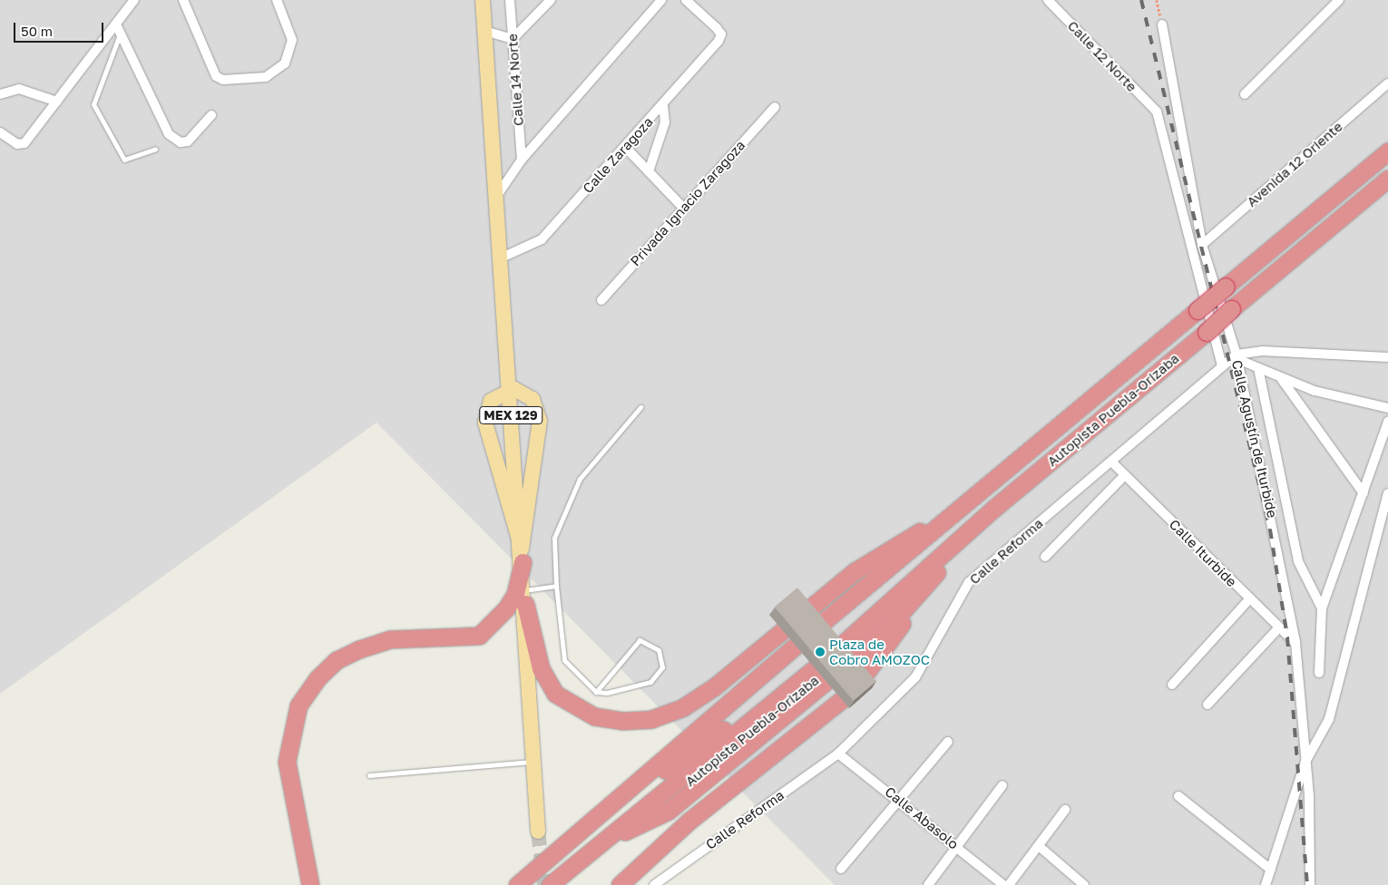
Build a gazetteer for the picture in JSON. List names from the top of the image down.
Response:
{
  "streets": {
    "highway": ["Autopista Puebla-Orizaba"],
    "main road": ["MEX 129"],
    "street": [
      "Calle 12 Norte",
      "Calle 14 Norte",
      "Calle Zaragoza",
      "Avenida 12 Oriente",
      "Privada Ignacio Zaragoza",
      "Calle Agustín de Iturbide",
      "Calle Reforma",
      "Calle Iturbide",
      "Calle Abasolo"
    ]
  },
  "crossings": [
    ["Calle 12 Norte", "Calle Reforma"],
    ["Calle Zaragoza", "MEX 129"],
    ["Avenida 12 Oriente", "Calle Agustín de Iturbide"],
    ["Calle Agustín de Iturbide", "Calle Reforma"],
    ["Calle Agustín de Iturbide", "Calle Iturbide"],
    ["Calle Reforma", "Calle Iturbide"],
    ["Calle Reforma", "Calle Abasolo"]
  ],
  "places": ["Plaza de Cobro AMOZOC"],
  "scale_bar": "50 m"
}
